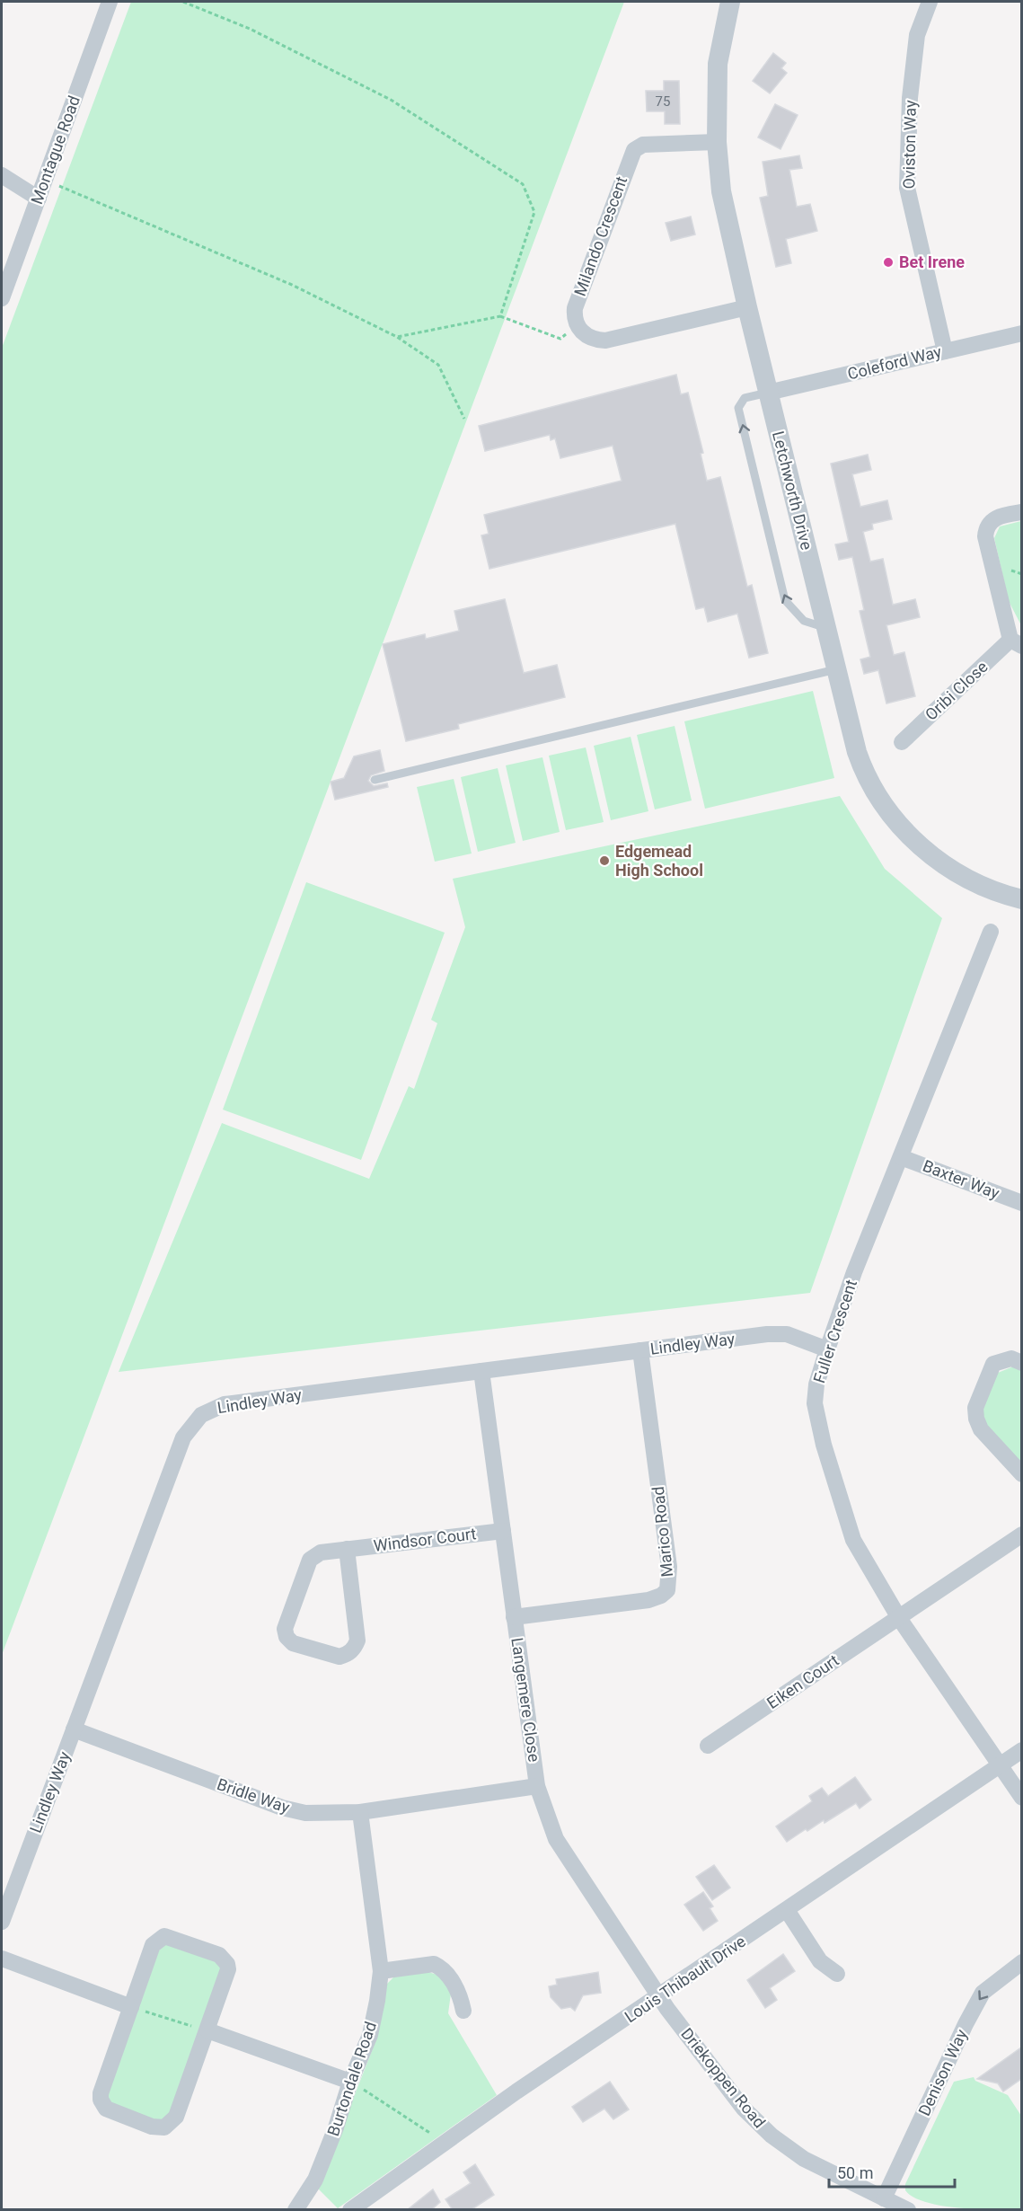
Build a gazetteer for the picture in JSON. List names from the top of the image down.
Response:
{
  "streets": {
    "street": [
      "Oviston Way",
      "Montague Road",
      "Milando Crescent",
      "Coleford Way",
      "Letchworth Drive",
      "Oribi Close",
      "Baxter Way",
      "Fuller Crescent",
      "Lindley Way",
      "Marico Road",
      "Windsor Court",
      "Eiken Court",
      "Langemere Close",
      "Bridle Way",
      "Louis Thibault Drive",
      "Denison Way",
      "Driekoppen Road",
      "Burtondale Road"
    ]
  },
  "crossings": [
    ["Oviston Way", "Coleford Way"],
    ["Milando Crescent", "Letchworth Drive"],
    ["Coleford Way", "Letchworth Drive"],
    ["Baxter Way", "Fuller Crescent"],
    ["Fuller Crescent", "Lindley Way"],
    ["Fuller Crescent", "Eiken Court"],
    ["Fuller Crescent", "Louis Thibault Drive"],
    ["Lindley Way", "Marico Road"],
    ["Lindley Way", "Langemere Close"],
    ["Lindley Way", "Bridle Way"],
    ["Marico Road", "Langemere Close"],
    ["Windsor Court", "Langemere Close"],
    ["Langemere Close", "Bridle Way"],
    ["Langemere Close", "Louis Thibault Drive"],
    ["Langemere Close", "Driekoppen Road"],
    ["Bridle Way", "Burtondale Road"],
    ["Louis Thibault Drive", "Driekoppen Road"],
    ["Denison Way", "Driekoppen Road"]
  ],
  "one_way": ["Denison Way"],
  "places": ["Bet Irene", "Edgemead High School"],
  "house_numbers": ["75"],
  "scale_bar": "50 m"
}
